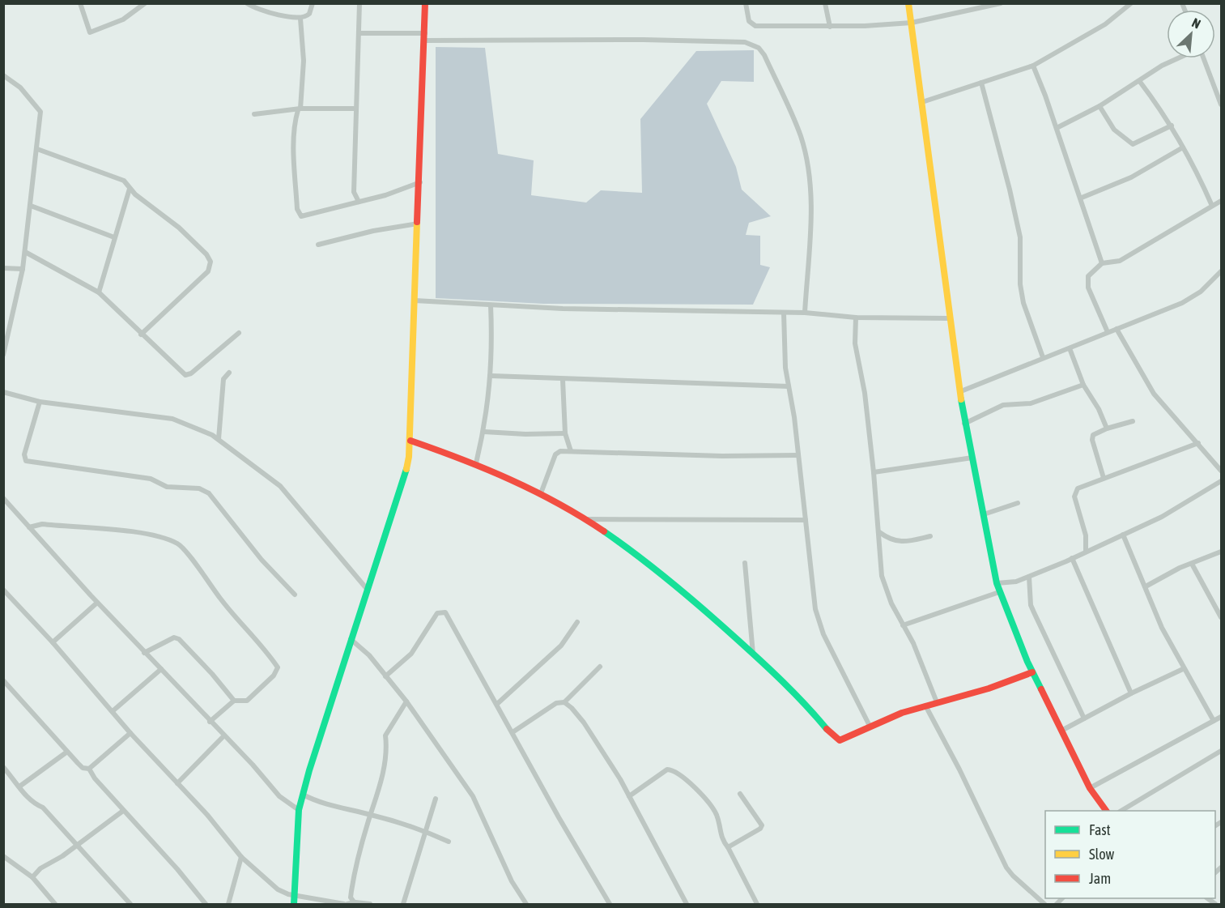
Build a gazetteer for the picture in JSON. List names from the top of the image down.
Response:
{
  "legend": ["Fast", "Slow", "Jam"],
  "north": "top right"
}
